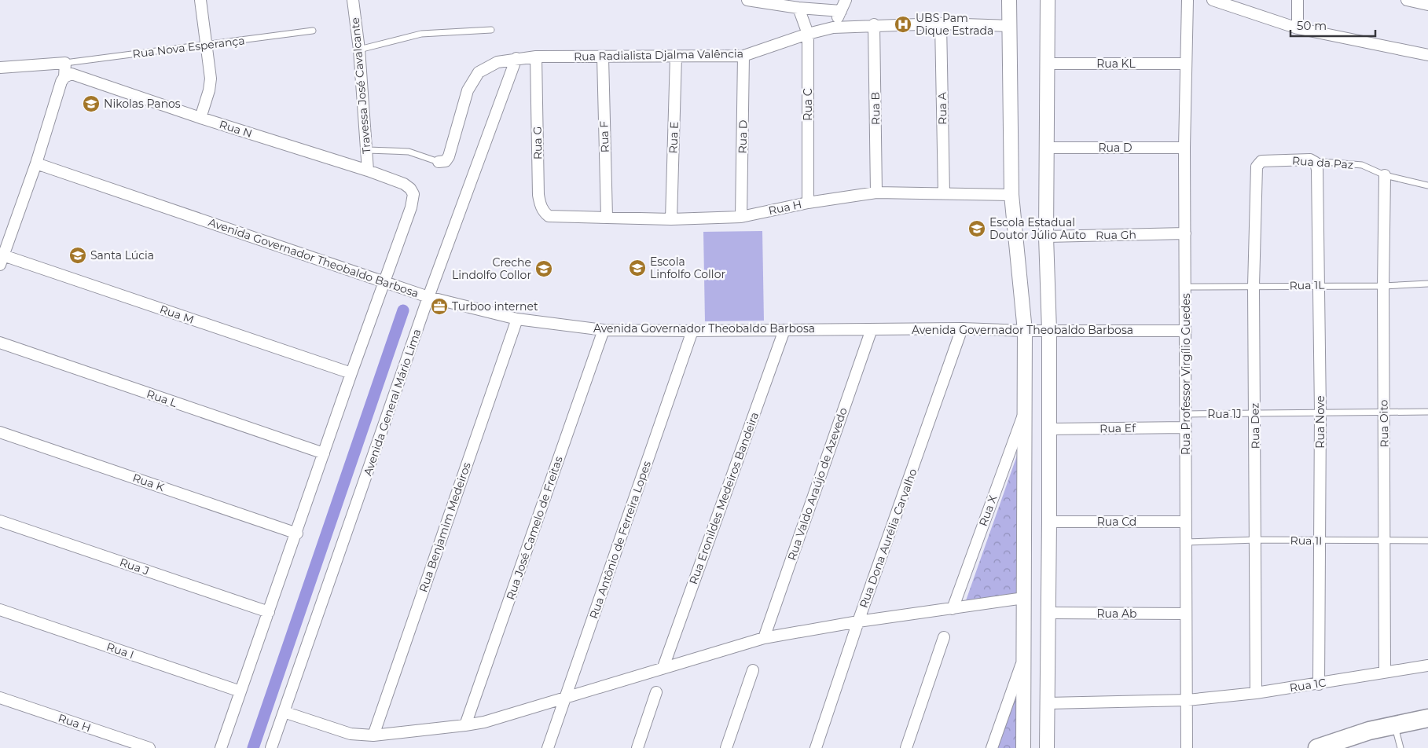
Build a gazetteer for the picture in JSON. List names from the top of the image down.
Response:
{
  "streets": {
    "street": [
      "Rua Nova Esperança",
      "Rua Radialista Djalma Valência",
      "Rua KL",
      "Travessa José Cavalcante",
      "Rua C",
      "Rua B",
      "Rua A",
      "Rua N",
      "Rua F",
      "Rua D",
      "Rua E",
      "Rua G",
      "Rua da Paz",
      "Rua H",
      "Rua Gh",
      "Avenida Governador Theobaldo Barbosa",
      "Rua M",
      "Rua Professor Virgílio Guedes",
      "Rua L",
      "Avenida General Mário Lima",
      "Rua Nove",
      "Rua Oito",
      "Rua Dez",
      "Rua Ef",
      "Rua K",
      "Rua Valdo Araújo de Azevedo",
      "Rua Eronildes Medeiros Bandeira",
      "Rua X",
      "Rua Cd",
      "Rua Benjamim Medeiros",
      "Rua José Camelo de Freitas",
      "Rua Dona Aurélia Carvalho",
      "Rua Antônio de Ferreira Lopes",
      "Rua J",
      "Rua Ab",
      "Rua I",
      "Rua 1C"
    ],
    "lane": ["Rua 1L", "Rua 1J", "Rua 1I"]
  },
  "crossings": [
    ["Rua Radialista Djalma Valência", "Rua C"],
    ["Rua Radialista Djalma Valência", "Rua B"],
    ["Rua Radialista Djalma Valência", "Rua A"],
    ["Rua Radialista Djalma Valência", "Rua F"],
    ["Rua Radialista Djalma Valência", "Rua D"],
    ["Rua Radialista Djalma Valência", "Rua E"],
    ["Rua Radialista Djalma Valência", "Rua G"],
    ["Rua Radialista Djalma Valência", "Avenida General Mário Lima"],
    ["Rua KL", "Rua Professor Virgílio Guedes"],
    ["Travessa José Cavalcante", "Rua N"],
    ["Rua C", "Rua H"],
    ["Rua B", "Rua H"],
    ["Rua A", "Rua H"],
    ["Rua N", "Avenida Governador Theobaldo Barbosa"],
    ["Rua F", "Rua H"],
    ["Rua D", "Rua H"],
    ["Rua D", "Rua Professor Virgílio Guedes"],
    ["Rua E", "Rua H"],
    ["Rua G", "Rua H"],
    ["Rua da Paz", "Rua Nove"],
    ["Rua da Paz", "Rua Oito"],
    ["Rua da Paz", "Rua Dez"],
    ["Rua Gh", "Rua Professor Virgílio Guedes"],
    ["Avenida Governador Theobaldo Barbosa", "Rua Professor Virgílio Guedes"],
    ["Avenida Governador Theobaldo Barbosa", "Avenida General Mário Lima"],
    ["Avenida Governador Theobaldo Barbosa", "Rua Valdo Araújo de Azevedo"],
    ["Avenida Governador Theobaldo Barbosa", "Rua Eronildes Medeiros Bandeira"],
    ["Avenida Governador Theobaldo Barbosa", "Rua Benjamim Medeiros"],
    ["Avenida Governador Theobaldo Barbosa", "Rua José Camelo de Freitas"],
    ["Avenida Governador Theobaldo Barbosa", "Rua Dona Aurélia Carvalho"],
    ["Avenida Governador Theobaldo Barbosa", "Rua Antônio de Ferreira Lopes"],
    ["Rua 1L", "Rua Professor Virgílio Guedes"],
    ["Rua 1L", "Rua Nove"],
    ["Rua 1L", "Rua Oito"],
    ["Rua 1L", "Rua Dez"],
    ["Rua Professor Virgílio Guedes", "Rua 1J"],
    ["Rua Professor Virgílio Guedes", "Rua Ef"],
    ["Rua Professor Virgílio Guedes", "Rua Cd"],
    ["Rua Professor Virgílio Guedes", "Rua 1I"],
    ["Rua Professor Virgílio Guedes", "Rua Ab"],
    ["Rua Professor Virgílio Guedes", "Rua 1C"],
    ["Rua 1J", "Rua Nove"],
    ["Rua 1J", "Rua Oito"],
    ["Rua 1J", "Rua Dez"],
    ["Rua Nove", "Rua 1I"],
    ["Rua Nove", "Rua 1C"],
    ["Rua Oito", "Rua 1I"],
    ["Rua Oito", "Rua 1C"],
    ["Rua Dez", "Rua 1I"],
    ["Rua Dez", "Rua 1C"]
  ],
  "places": {
    "hospital": ["UBS Pam Dique Estrada"],
    "school or university": [
      "Nikolas Panos",
      "Escola Estadual Doutor Júlio Auto",
      "Santa Lúcia",
      "Escola Linfolfo Collor",
      "Creche Lindolfo Collor"
    ],
    "office": ["Turboo internet"]
  },
  "scale_bar": "50 m"
}
